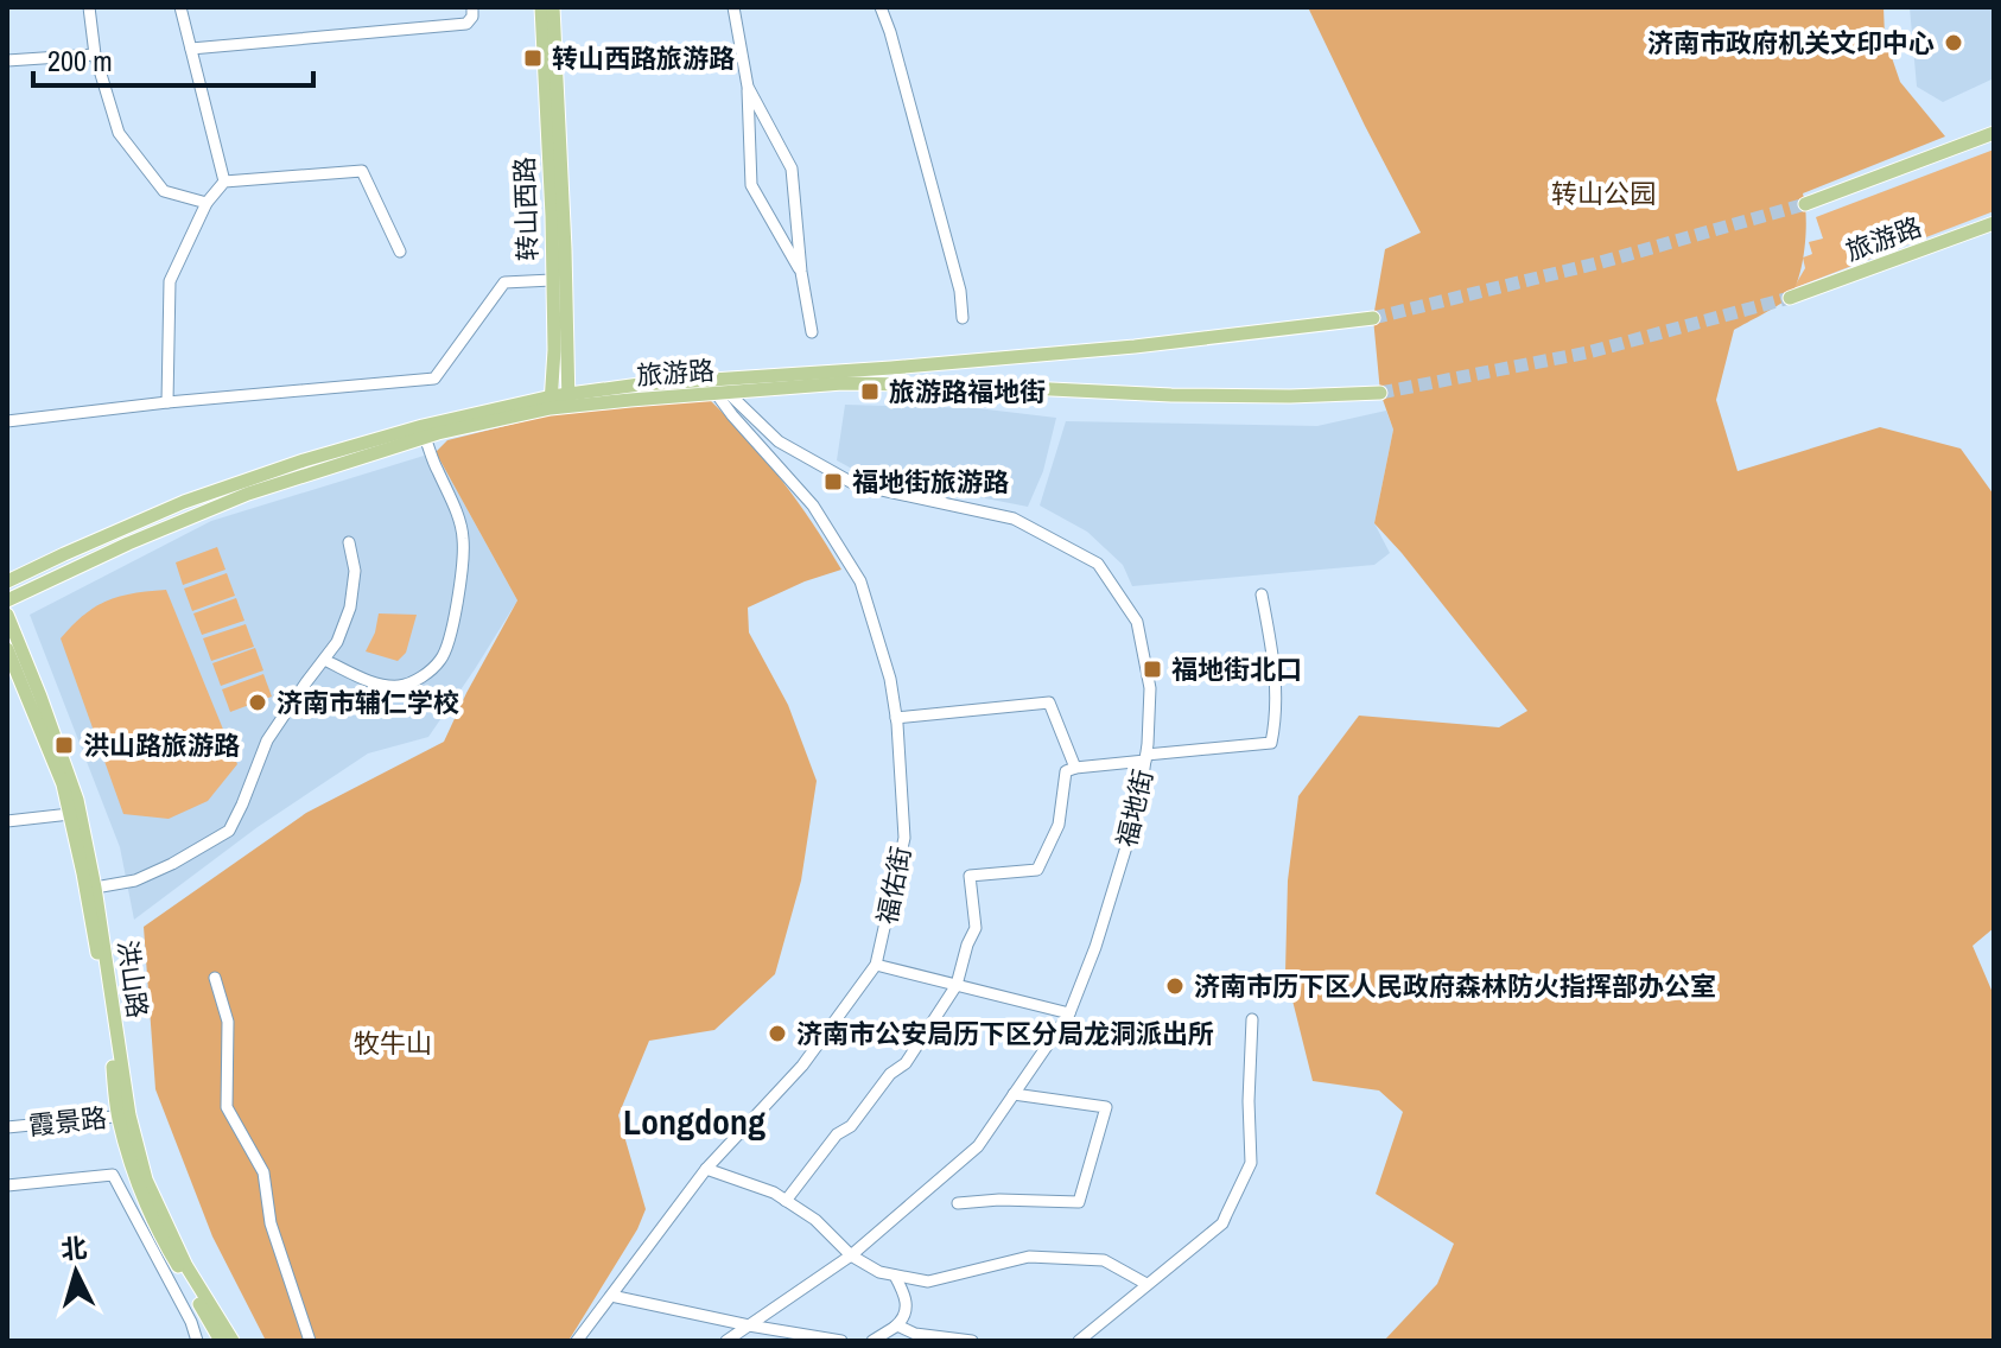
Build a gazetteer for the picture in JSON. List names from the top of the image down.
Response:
{
  "streets": {
    "main road": ["转山西路", "旅游路", "洪山路"],
    "street": ["福地街", "福佑街", "霞景路"]
  },
  "crossings": [
    ["转山西路", "旅游路"],
    ["旅游路", "福地街"],
    ["旅游路", "福佑街"],
    ["福地街", "福佑街"],
    ["洪山路", "霞景路"]
  ],
  "districts": ["Longdong"],
  "parks": ["转山公园", "牧牛山"],
  "places": {
    "other": [
      "济南市政府机关文印中心",
      "济南市辅仁学校",
      "济南市历下区人民政府森林防火指挥部办公室",
      "济南市公安局历下区分局龙洞派出所"
    ],
    "transit": [
      "转山西路旅游路",
      "旅游路福地街",
      "福地街旅游路",
      "福地街北口",
      "洪山路旅游路"
    ]
  },
  "scale_bar": "200 m",
  "north": "top"
}
